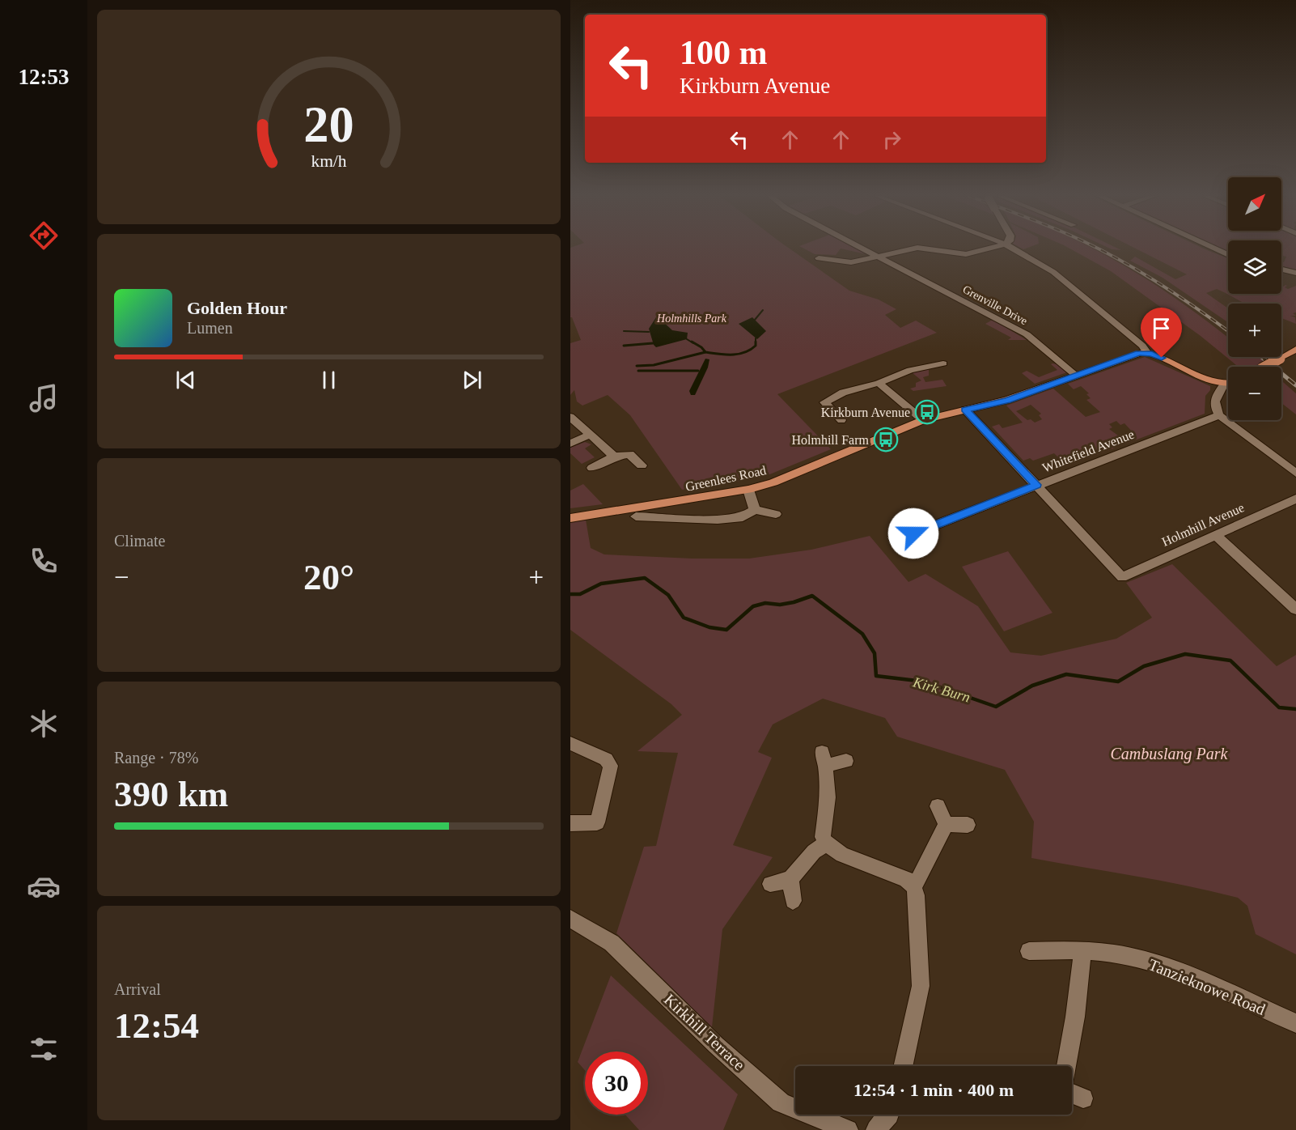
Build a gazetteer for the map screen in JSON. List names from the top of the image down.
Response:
{
  "streets": {
    "main road": ["Greenlees Road"],
    "street": [
      "Grenville Drive",
      "Whitefield Avenue",
      "Holmhill Avenue",
      "Tanzieknowe Road",
      "Kirkhill Terrace"
    ]
  },
  "crossings": [
    ["Grenville Drive", "Greenlees Road"],
    ["Whitefield Avenue", "Holmhill Avenue"]
  ],
  "water": ["Kirk Burn"],
  "parks": ["Holmhills Park", "Cambuslang Park"],
  "places": {
    "bus stop": ["Kirkburn Avenue", "Holmhill Farm"]
  },
  "north": "top right",
  "page": {
    "tabs": "12:53",
    "turn": ["100 m", "Kirkburn Avenue"],
    "map_buttons": ["+", "−"],
    "song": ["Golden Hour", "Lumen"],
    "tile": [
      "Climate",
      ["Range · 78%", "390 km"],
      ["Arrival", "12:54"]
    ],
    "heat": ["−", "20°", "+"],
    "limit": "30",
    "trip": "12:54 · 1 min · 400 m",
    "gauge": ["20", "km/h"]
  }
}
